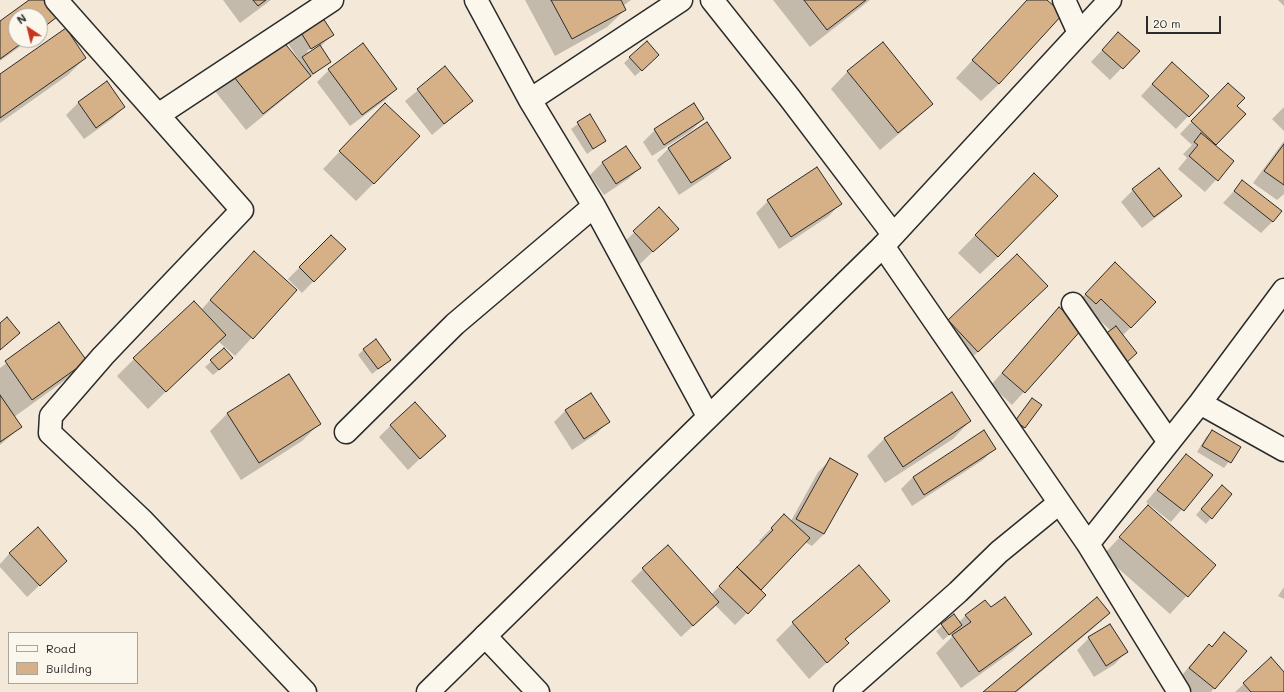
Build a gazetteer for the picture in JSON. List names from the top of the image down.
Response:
{
  "legend": ["Road", "Building"],
  "scale_bar": "20 m",
  "north": "top left"
}
